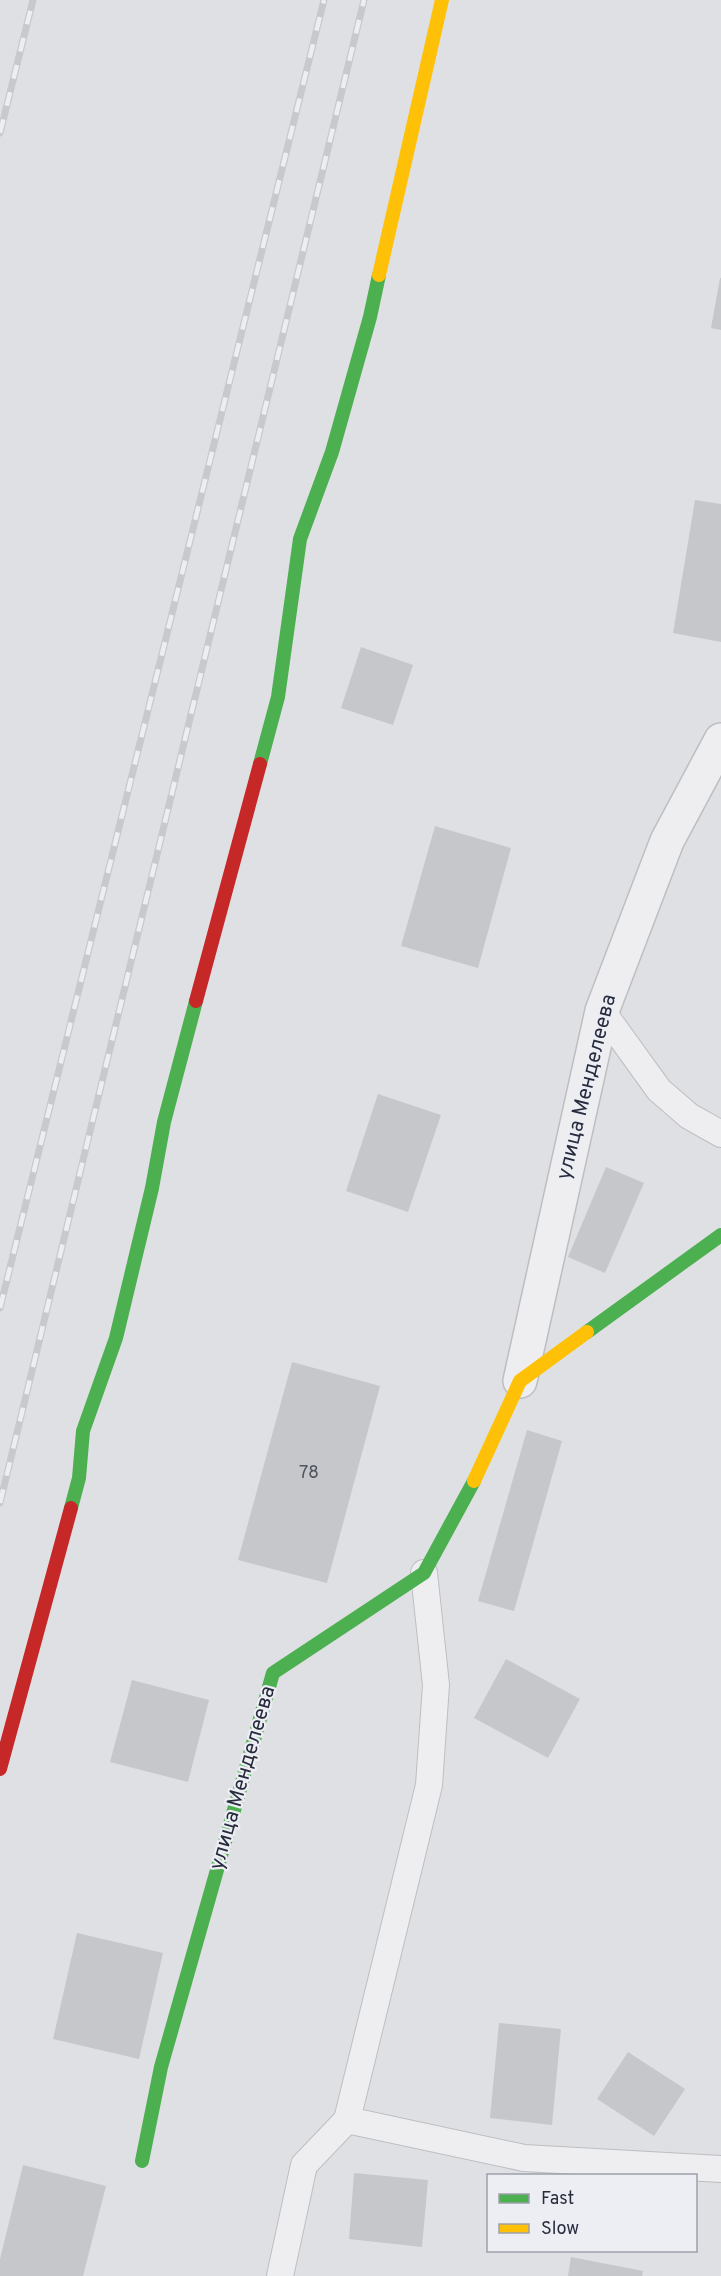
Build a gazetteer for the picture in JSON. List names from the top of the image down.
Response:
{
  "streets": {
    "street": ["улица Менделеева"]
  },
  "house_numbers": ["78"],
  "legend": ["Fast", "Slow"]
}
